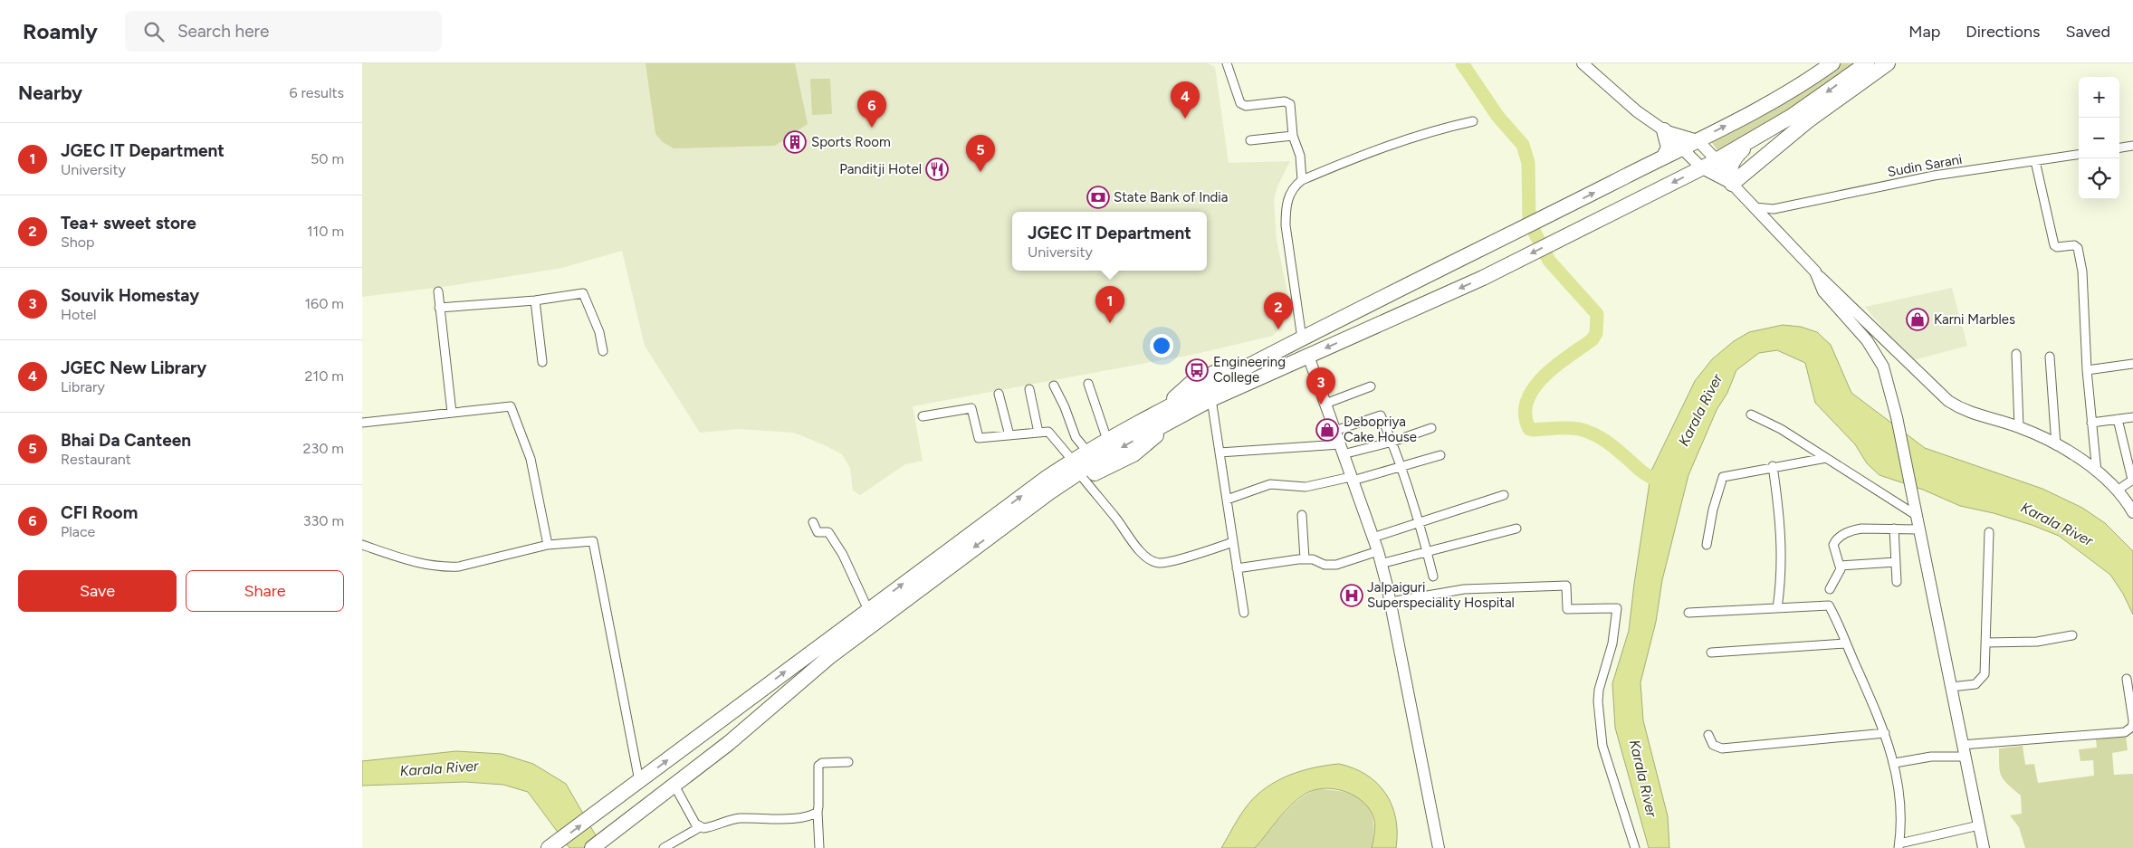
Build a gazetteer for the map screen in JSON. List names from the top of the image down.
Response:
{
  "streets": {
    "street": ["Sudin Sarani"]
  },
  "water": ["Karala River"],
  "places": {
    "building": ["Sports Room"],
    "restaurant": ["Panditji Hotel"],
    "bank": ["State Bank of India"],
    "shop": ["Karni Marbles", "Debopriya Cake House"],
    "bus stop": ["Engineering College"],
    "hospital": ["Jalpaiguri Superspeciality Hospital"]
  },
  "page": {
    "header": "Roamly",
    "search": "Search here",
    "nav": ["Map", "Directions", "Saved"],
    "heading": ["Nearby", "6 results"],
    "map_buttons": ["+", "−"],
    "pins": [
      "4",
      "6",
      "5",
      "1",
      "2",
      "3"
    ],
    "list": [
      {
        "mark": "1",
        "name": "JGEC IT Department",
        "note": "University",
        "value": "50 m"
      },
      {
        "mark": "2",
        "name": "Tea+ sweet store",
        "note": "Shop",
        "value": "110 m"
      },
      {
        "mark": "3",
        "name": "Souvik Homestay",
        "note": "Hotel",
        "value": "160 m"
      },
      {
        "mark": "4",
        "name": "JGEC New Library",
        "note": "Library",
        "value": "210 m"
      },
      {
        "mark": "5",
        "name": "Bhai Da Canteen",
        "note": "Restaurant",
        "value": "230 m"
      },
      {
        "mark": "6",
        "name": "CFI Room",
        "note": "Place",
        "value": "330 m"
      }
    ],
    "popup": ["JGEC IT Department", "University"],
    "buttons": ["Save", "Share"]
  }
}
